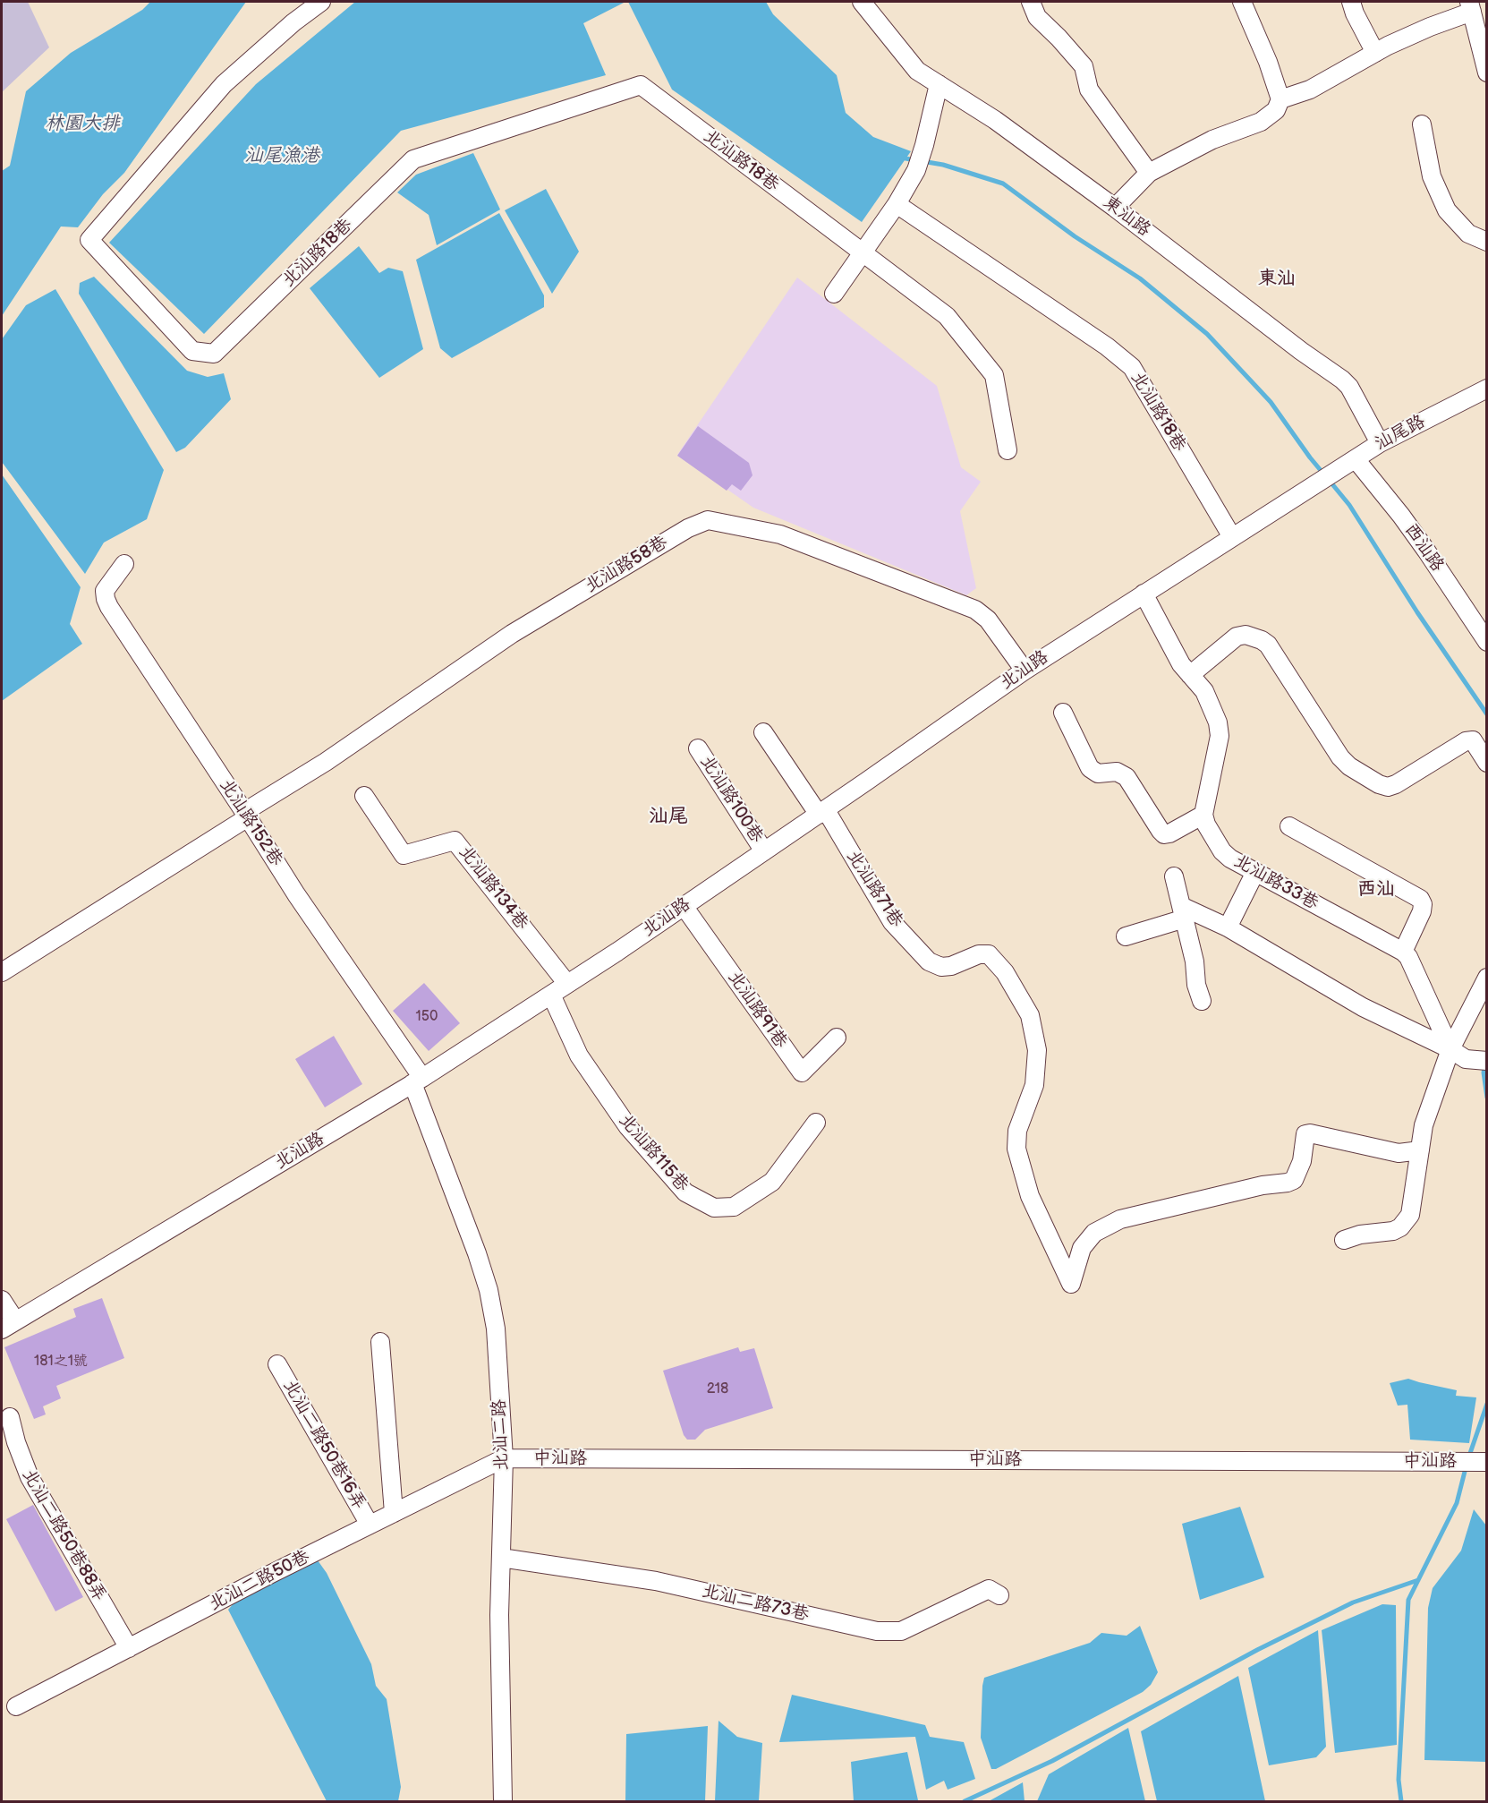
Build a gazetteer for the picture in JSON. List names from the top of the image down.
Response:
{
  "streets": {
    "street": [
      "北汕路18巷",
      "東汕路",
      "汕尾路",
      "西汕路",
      "北汕路58巷",
      "北汕路",
      "北汕路100巷",
      "北汕路152巷",
      "北汕路33巷",
      "北汕路134巷",
      "北汕路71巷",
      "北汕路91巷",
      "北汕路115巷",
      "北汕二路",
      "北汕二路50巷16弄",
      "中汕路",
      "北汕二路50巷88弄",
      "北汕二路50巷",
      "北汕二路73巷"
    ]
  },
  "crossings": [
    ["北汕路18巷", "北汕路"],
    ["東汕路", "汕尾路"],
    ["汕尾路", "西汕路"],
    ["汕尾路", "北汕路"],
    ["北汕路58巷", "北汕路"],
    ["北汕路58巷", "北汕路152巷"],
    ["北汕路", "北汕路100巷"],
    ["北汕路", "北汕路152巷"],
    ["北汕路", "北汕路134巷"],
    ["北汕路", "北汕路71巷"],
    ["北汕路", "北汕路91巷"],
    ["北汕路", "北汕路115巷"],
    ["北汕路", "北汕二路"],
    ["北汕路152巷", "北汕二路"],
    ["北汕二路", "中汕路"],
    ["北汕二路", "北汕二路50巷"],
    ["北汕二路", "北汕二路73巷"],
    ["北汕二路50巷16弄", "北汕二路50巷"],
    ["中汕路", "北汕二路50巷"],
    ["北汕二路50巷88弄", "北汕二路50巷"]
  ],
  "districts": ["東汕", "汕尾", "西汕"],
  "water": ["林園大排", "汕尾漁港"],
  "house_numbers": ["150", "181之1號", "218"]
}
